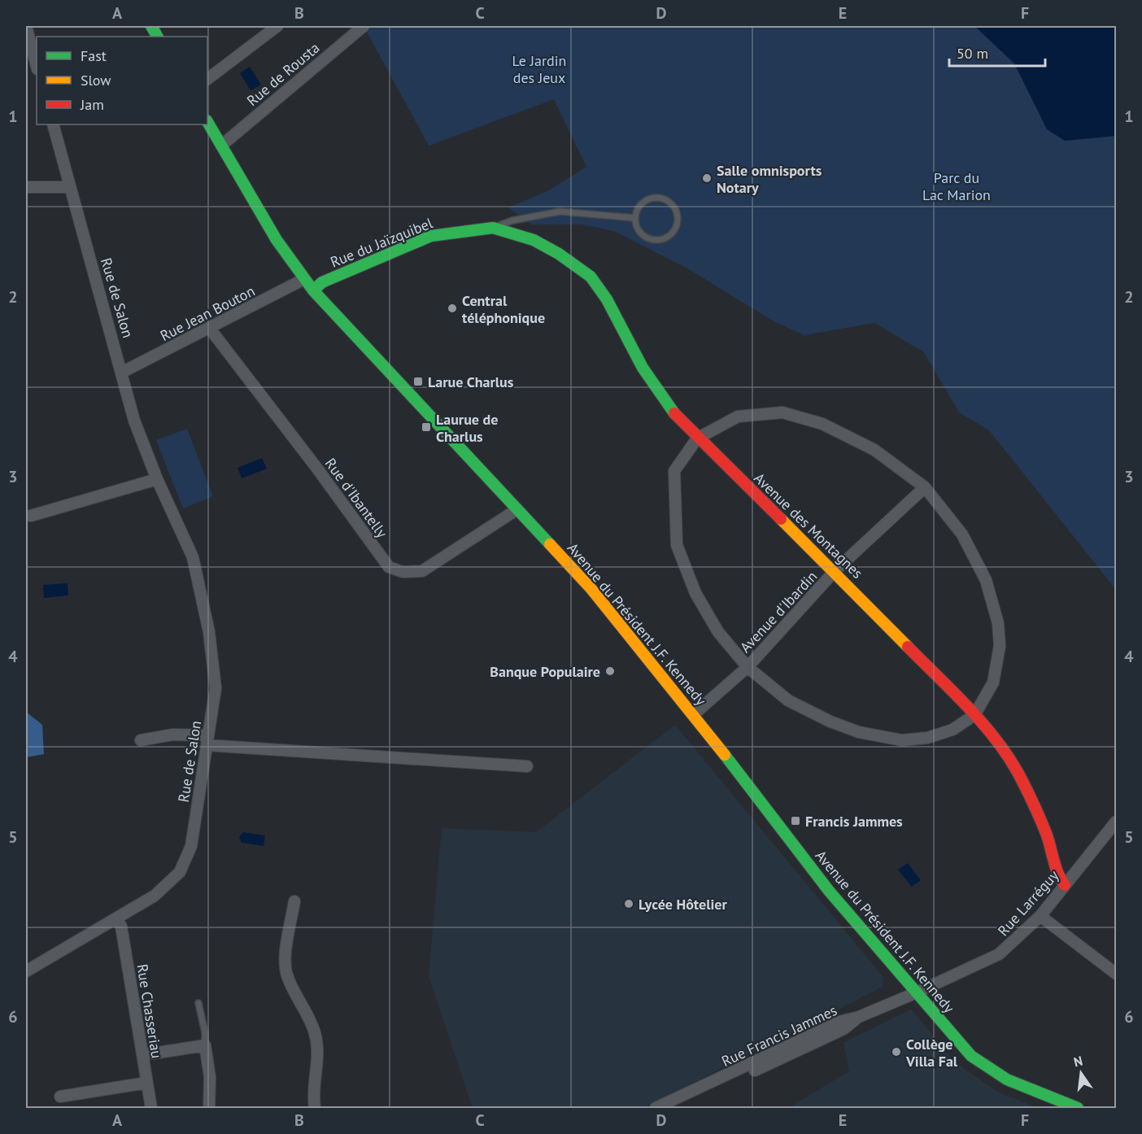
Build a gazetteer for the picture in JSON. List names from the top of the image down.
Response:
{
  "streets": {
    "street": [
      "Rue de Rousta",
      "Rue du Jaïzquibel",
      "Rue de Salon",
      "Rue Jean Bouton",
      "Rue d'Ibantelly",
      "Avenue des Montagnes",
      "Avenue d'Ibardin",
      "Avenue du Président J.F. Kennedy",
      "Rue Larréguy",
      "Rue Chasseriau",
      "Rue Francis Jammes"
    ]
  },
  "crossings": [
    ["Rue de Rousta", "Avenue du Président J.F. Kennedy"],
    ["Rue du Jaïzquibel", "Avenue des Montagnes"],
    ["Rue du Jaïzquibel", "Avenue du Président J.F. Kennedy"],
    ["Rue de Salon", "Rue Jean Bouton"],
    ["Rue de Salon", "Rue Chasseriau"],
    ["Rue Jean Bouton", "Rue d'Ibantelly"],
    ["Rue Jean Bouton", "Avenue du Président J.F. Kennedy"],
    ["Rue d'Ibantelly", "Avenue du Président J.F. Kennedy"],
    ["Avenue des Montagnes", "Avenue d'Ibardin"],
    ["Avenue des Montagnes", "Rue Larréguy"],
    ["Avenue d'Ibardin", "Avenue du Président J.F. Kennedy"],
    ["Avenue du Président J.F. Kennedy", "Rue Larréguy"],
    ["Avenue du Président J.F. Kennedy", "Rue Francis Jammes"],
    ["Rue Larréguy", "Rue Francis Jammes"]
  ],
  "parks": ["Le Jardin des Jeux", "Parc du Lac Marion"],
  "places": {
    "other": [
      "Salle omnisports Notary",
      "Central téléphonique",
      "Banque Populaire",
      "Lycée Hôtelier",
      "Collège Villa Fal"
    ],
    "transit": ["Larue Charlus", "Laurue de Charlus", "Francis Jammes"]
  },
  "legend": ["Fast", "Slow", "Jam"],
  "scale_bar": "50 m",
  "north": "top",
  "grid": {
    "columns": [
      "A",
      "B",
      "C",
      "D",
      "E",
      "F"
    ],
    "rows": [
      "1",
      "2",
      "3",
      "4",
      "5",
      "6"
    ]
  }
}
